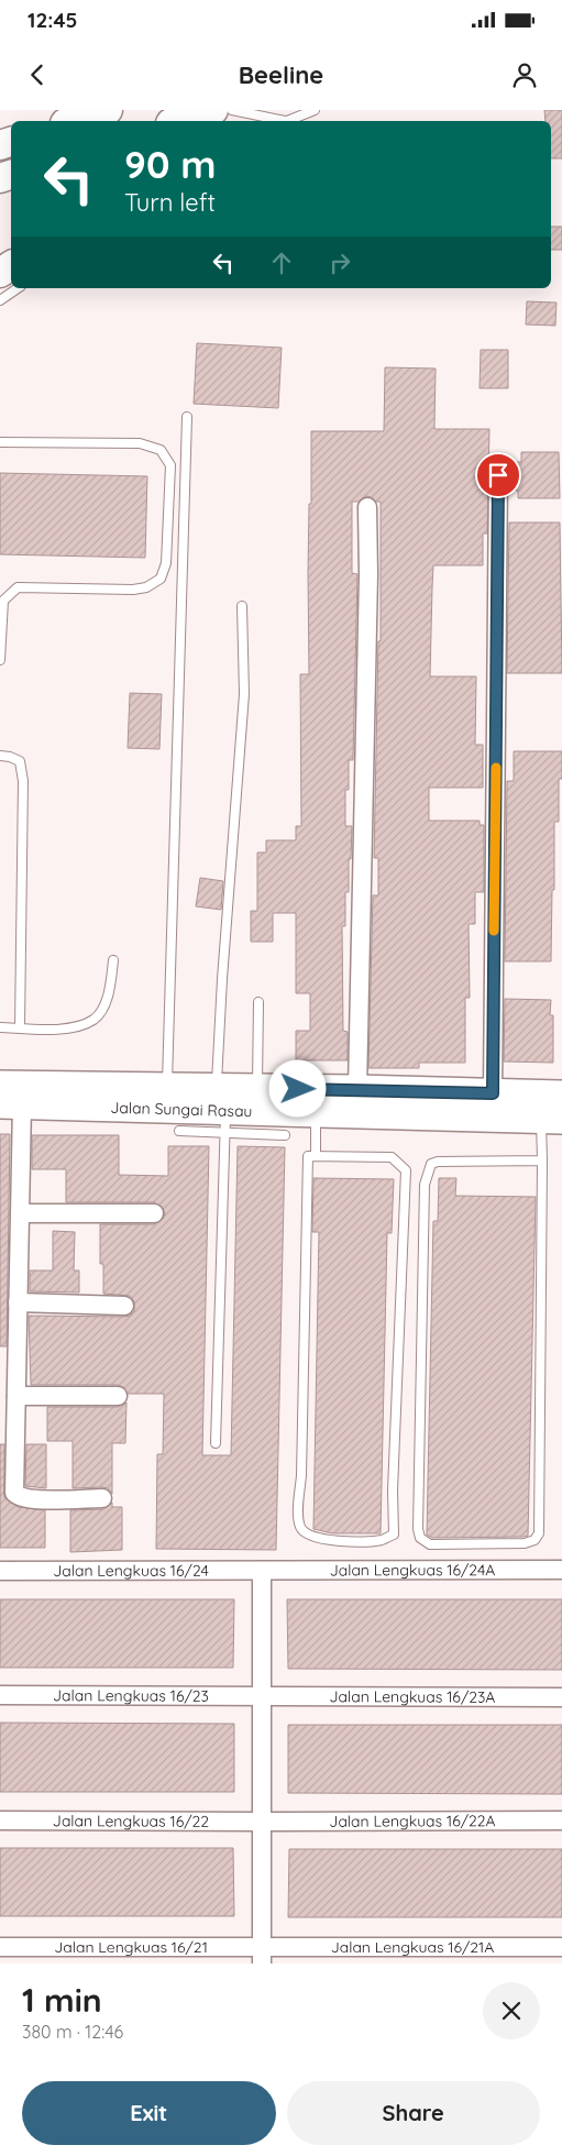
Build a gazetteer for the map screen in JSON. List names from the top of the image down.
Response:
{
  "streets": {
    "main road": ["Jalan Sungai Rasau"],
    "street": [
      "Jalan Lengkuas 16/24",
      "Jalan Lengkuas 16/24A",
      "Jalan Lengkuas 16/23",
      "Jalan Lengkuas 16/23A",
      "Jalan Lengkuas 16/22",
      "Jalan Lengkuas 16/22A",
      "Jalan Lengkuas 16/21",
      "Jalan Lengkuas 16/21A"
    ]
  },
  "crossings": [
    ["Jalan Lengkuas 16/24", "Jalan Lengkuas 16/24A"],
    ["Jalan Lengkuas 16/23", "Jalan Lengkuas 16/23A"],
    ["Jalan Lengkuas 16/22", "Jalan Lengkuas 16/22A"],
    ["Jalan Lengkuas 16/21", "Jalan Lengkuas 16/21A"]
  ],
  "page": {
    "status": "12:45",
    "header": "Beeline",
    "turn": ["90 m", "Turn left"],
    "heading": ["1 min", "380 m · 12:46"],
    "buttons": ["Exit", "Share"]
  }
}
